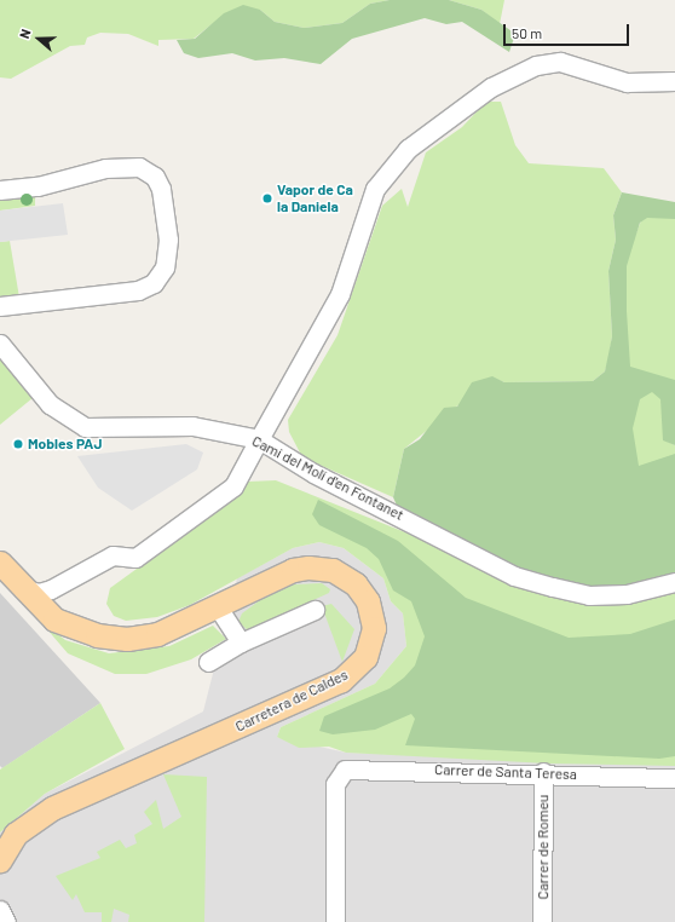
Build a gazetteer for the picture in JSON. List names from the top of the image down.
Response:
{
  "streets": {
    "main road": ["Carretera de Caldes"],
    "street": ["Camí del Molí d'en Fontanet", "Carrer de Santa Teresa", "Carrer de Romeu"]
  },
  "crossings": [
    ["Camí del Molí d'en Fontanet", "Carretera de Caldes"],
    ["Carrer de Santa Teresa", "Carrer de Romeu"]
  ],
  "places": ["Vapor de Ca la Daniela", "Mobles PAJ"],
  "scale_bar": "50 m",
  "north": "left"
}
